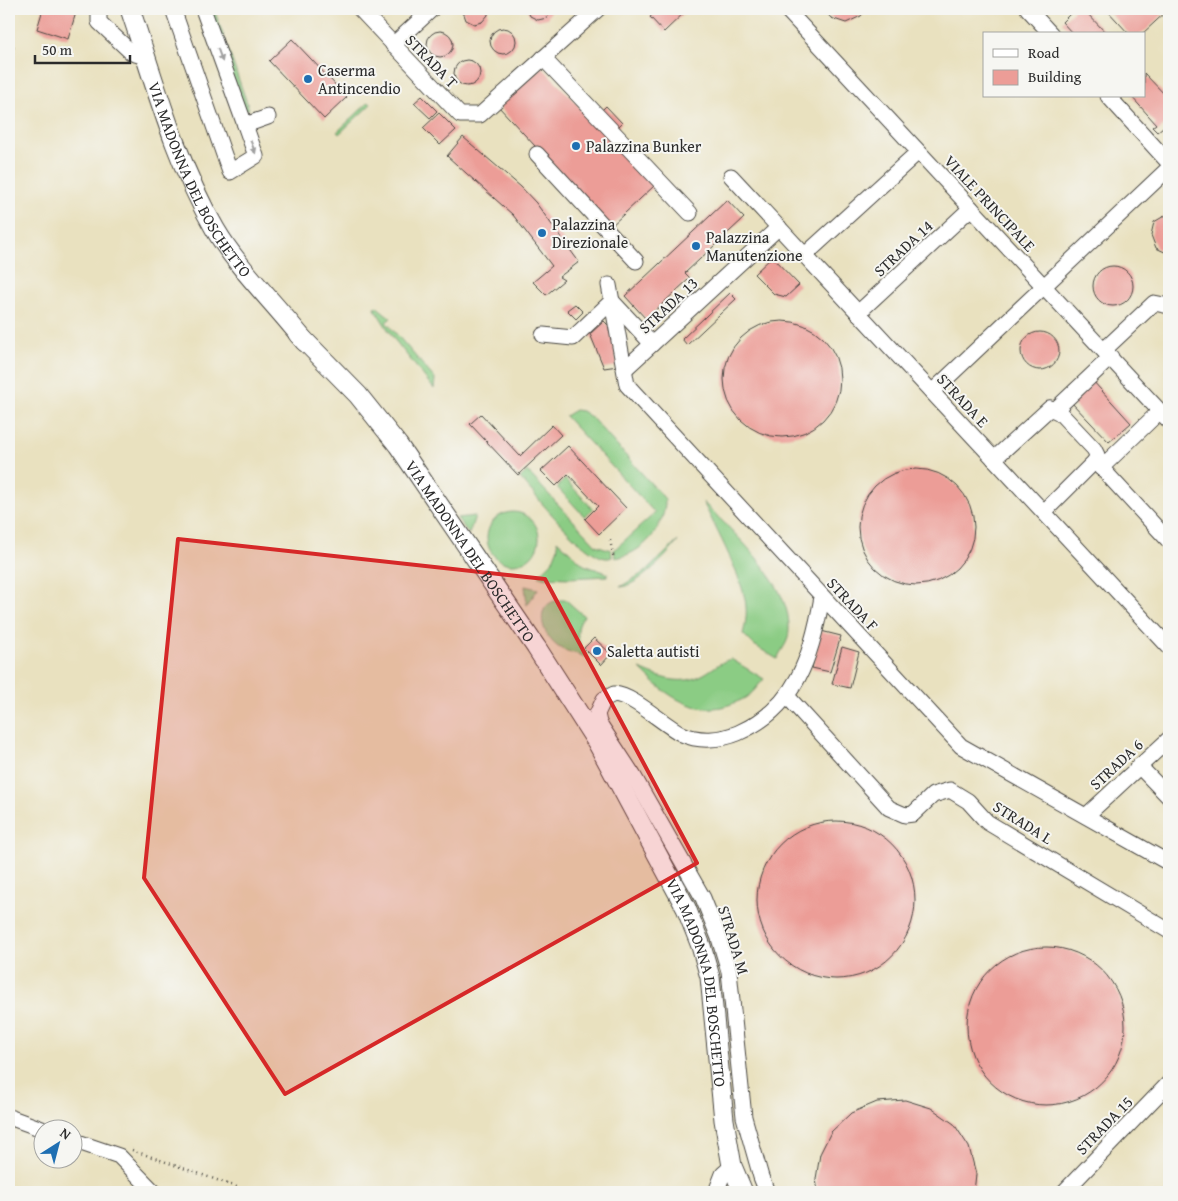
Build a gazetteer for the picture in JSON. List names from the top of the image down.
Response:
{
  "streets": {
    "main road": ["VIA MADONNA DEL BOSCHETTO"],
    "lane": [
      "STRADA T",
      "VIALE PRINCIPALE",
      "STRADA 14",
      "STRADA 13",
      "STRADA E",
      "STRADA F",
      "STRADA 6",
      "STRADA L",
      "STRADA M",
      "STRADA 15"
    ]
  },
  "crossings": [
    ["VIALE PRINCIPALE", "STRADA 14"],
    ["STRADA 14", "STRADA E"],
    ["STRADA 13", "STRADA E"],
    ["STRADA 13", "STRADA F"],
    ["STRADA F", "STRADA 6"],
    ["STRADA L", "STRADA M"]
  ],
  "places": [
    "Caserma Antincendio",
    "Palazzina Bunker",
    "Palazzina Direzionale",
    "Palazzina Manutenzione",
    "Saletta autisti"
  ],
  "legend": ["Road", "Building"],
  "scale_bar": "50 m",
  "north": "top right"
}
